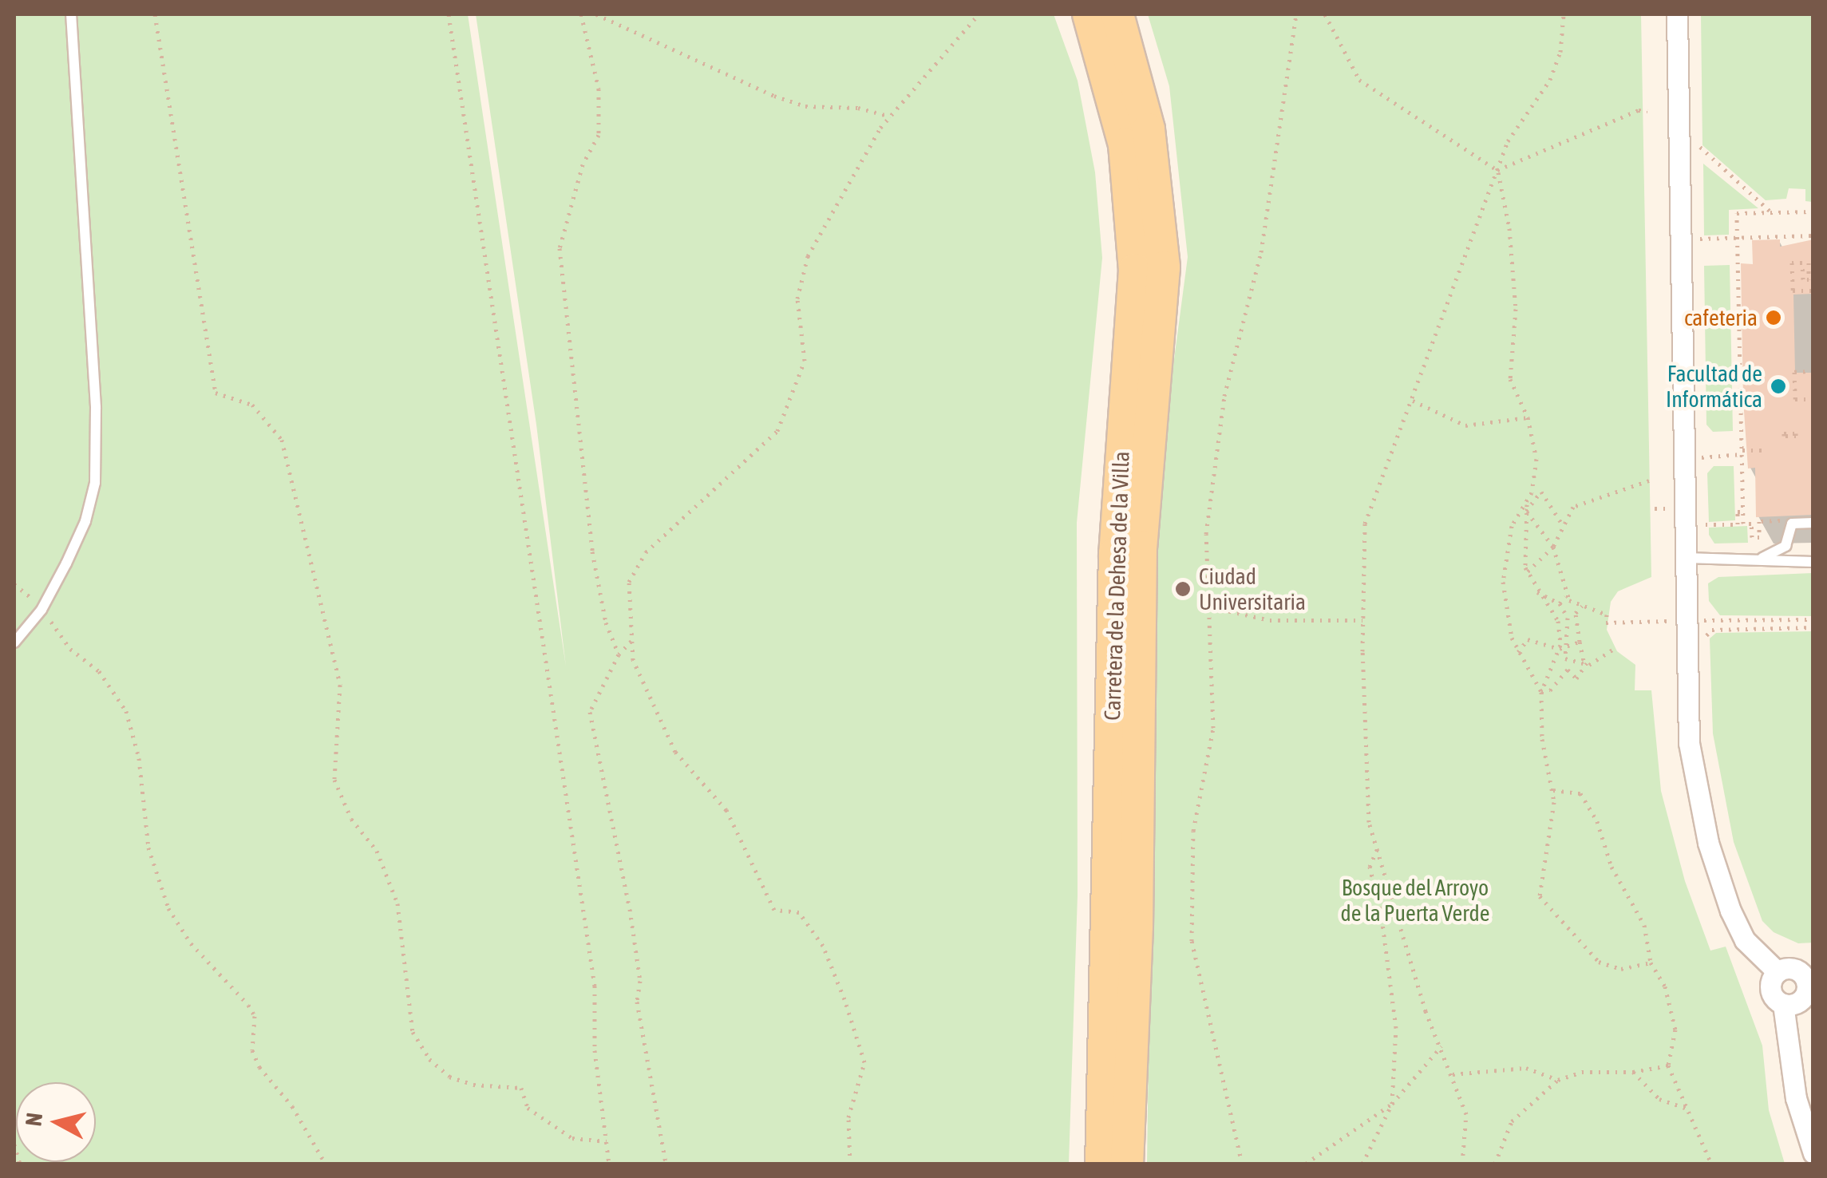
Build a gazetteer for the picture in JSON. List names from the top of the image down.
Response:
{
  "streets": {
    "main road": ["Carretera de la Dehesa de la Villa"]
  },
  "parks": ["Bosque del Arroyo de la Puerta Verde"],
  "places": ["cafeteria", "Facultad de Informática", "Ciudad Universitaria"],
  "north": "left"
}
